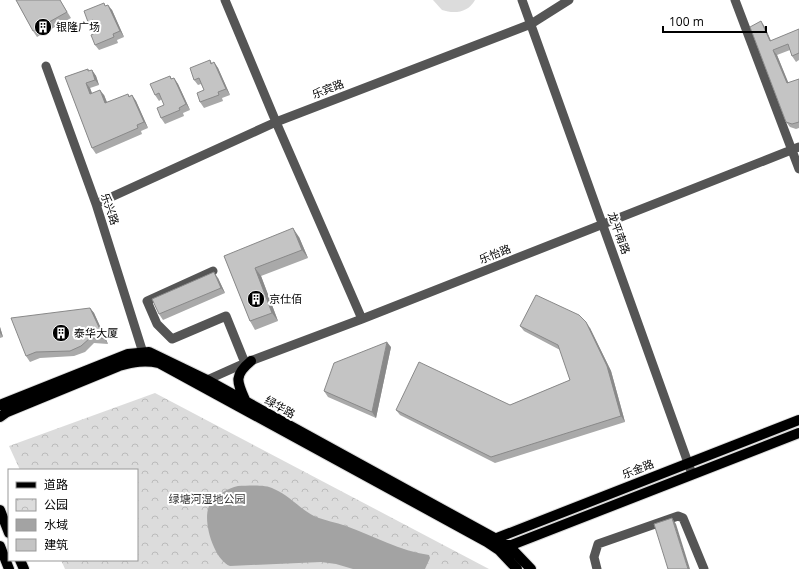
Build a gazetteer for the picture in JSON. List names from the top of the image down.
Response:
{
  "streets": {
    "main road": ["绿华路", "乐金路"],
    "street": [
      "乐宾路",
      "乐兴路",
      "龙平南路",
      "乐怡路"
    ]
  },
  "crossings": [
    ["乐宾路", "乐兴路"],
    ["乐宾路", "龙平南路"],
    ["乐兴路", "绿华路"],
    ["龙平南路", "乐怡路"],
    ["龙平南路", "乐金路"],
    ["乐怡路", "绿华路"],
    ["绿华路", "乐金路"]
  ],
  "parks": ["绿塘河湿地公园"],
  "places": {
    "building": ["银隆广场", "京仕佰", "泰华大厦"]
  },
  "legend": [
    "道路",
    "公园",
    "水域",
    "建筑"
  ],
  "scale_bar": "100 m"
}
